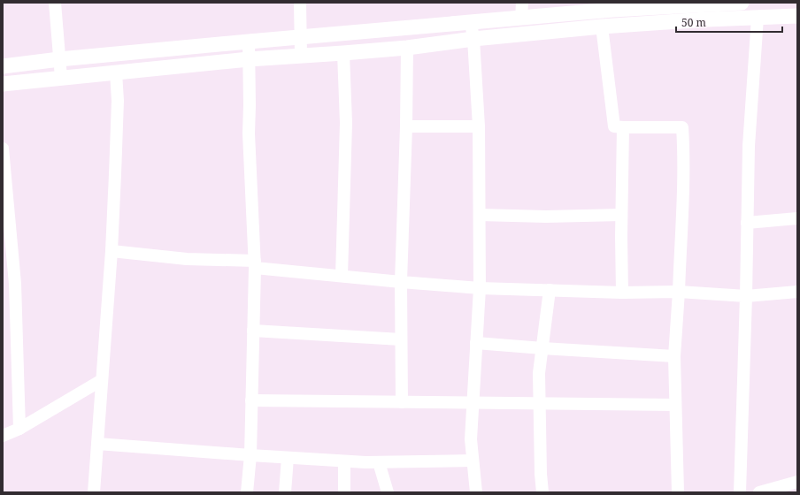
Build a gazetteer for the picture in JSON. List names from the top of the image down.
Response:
{
  "scale_bar": "50 m"
}
